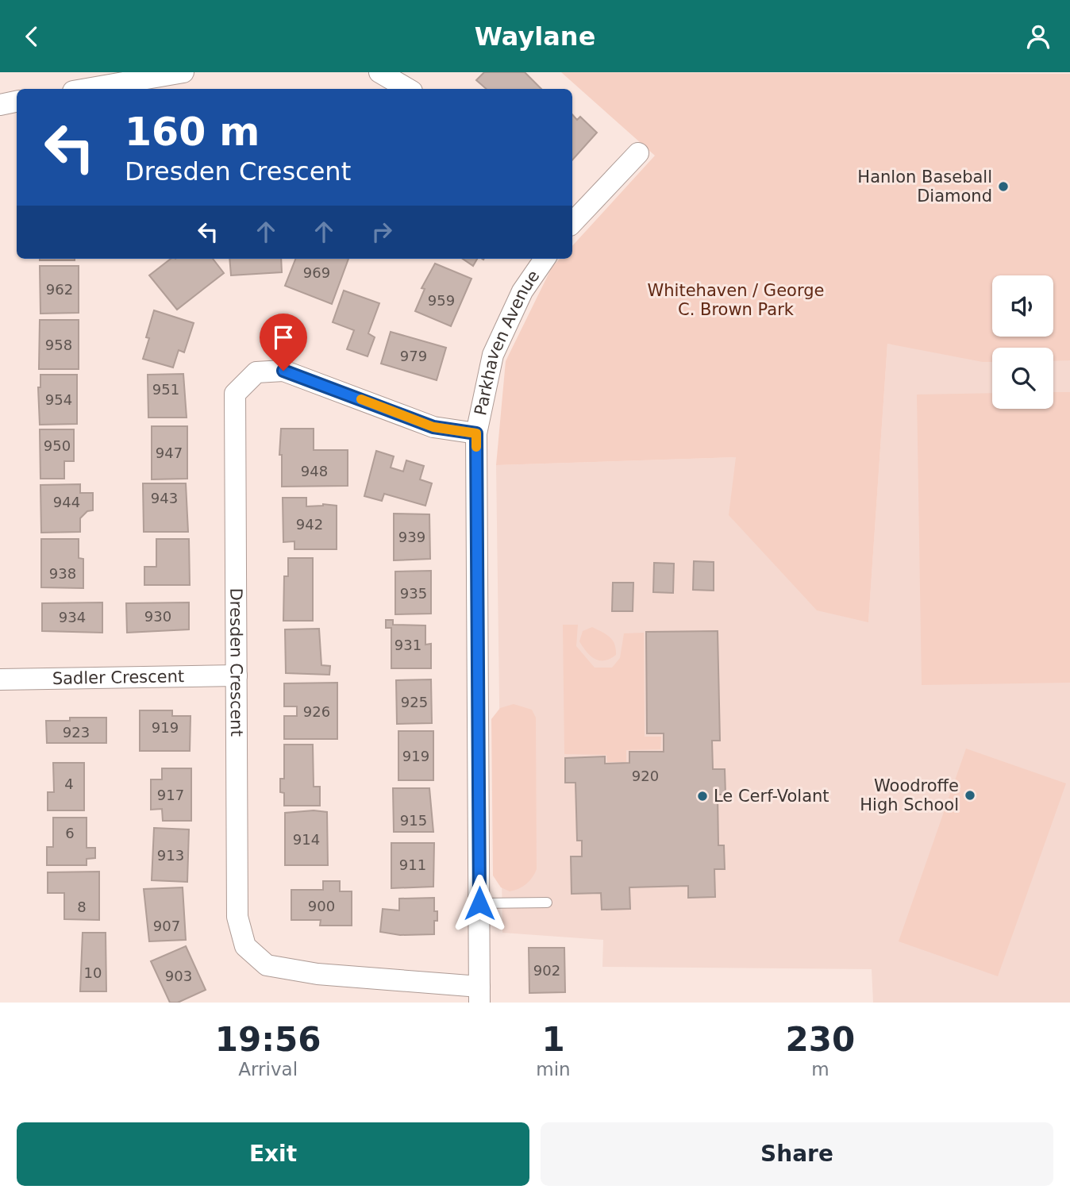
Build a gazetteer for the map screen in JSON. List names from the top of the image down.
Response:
{
  "streets": {
    "street": ["Parkhaven Avenue", "Dresden Crescent", "Sadler Crescent"]
  },
  "crossings": [
    ["Parkhaven Avenue", "Dresden Crescent"],
    ["Dresden Crescent", "Sadler Crescent"]
  ],
  "parks": ["Whitehaven / George C. Brown Park"],
  "places": ["Hanlon Baseball Diamond", "Woodroffe High School", "Le Cerf-Volant"],
  "house_numbers": [
    "969",
    "962",
    "959",
    "958",
    "979",
    "951",
    "954",
    "950",
    "947",
    "948",
    "943",
    "944",
    "942",
    "939",
    "938",
    "935",
    "930",
    "934",
    "931",
    "925",
    "926",
    "919",
    "923",
    "919",
    "920",
    "4",
    "917",
    "915",
    "6",
    "914",
    "913",
    "911",
    "900",
    "8",
    "907",
    "902",
    "10",
    "903"
  ],
  "page": {
    "header": "Waylane",
    "turn": ["160 m", "Dresden Crescent"],
    "eta": [
      "19:56",
      "Arrival",
      "1",
      "min",
      "230",
      "m"
    ],
    "buttons": ["Exit", "Share"]
  }
}
